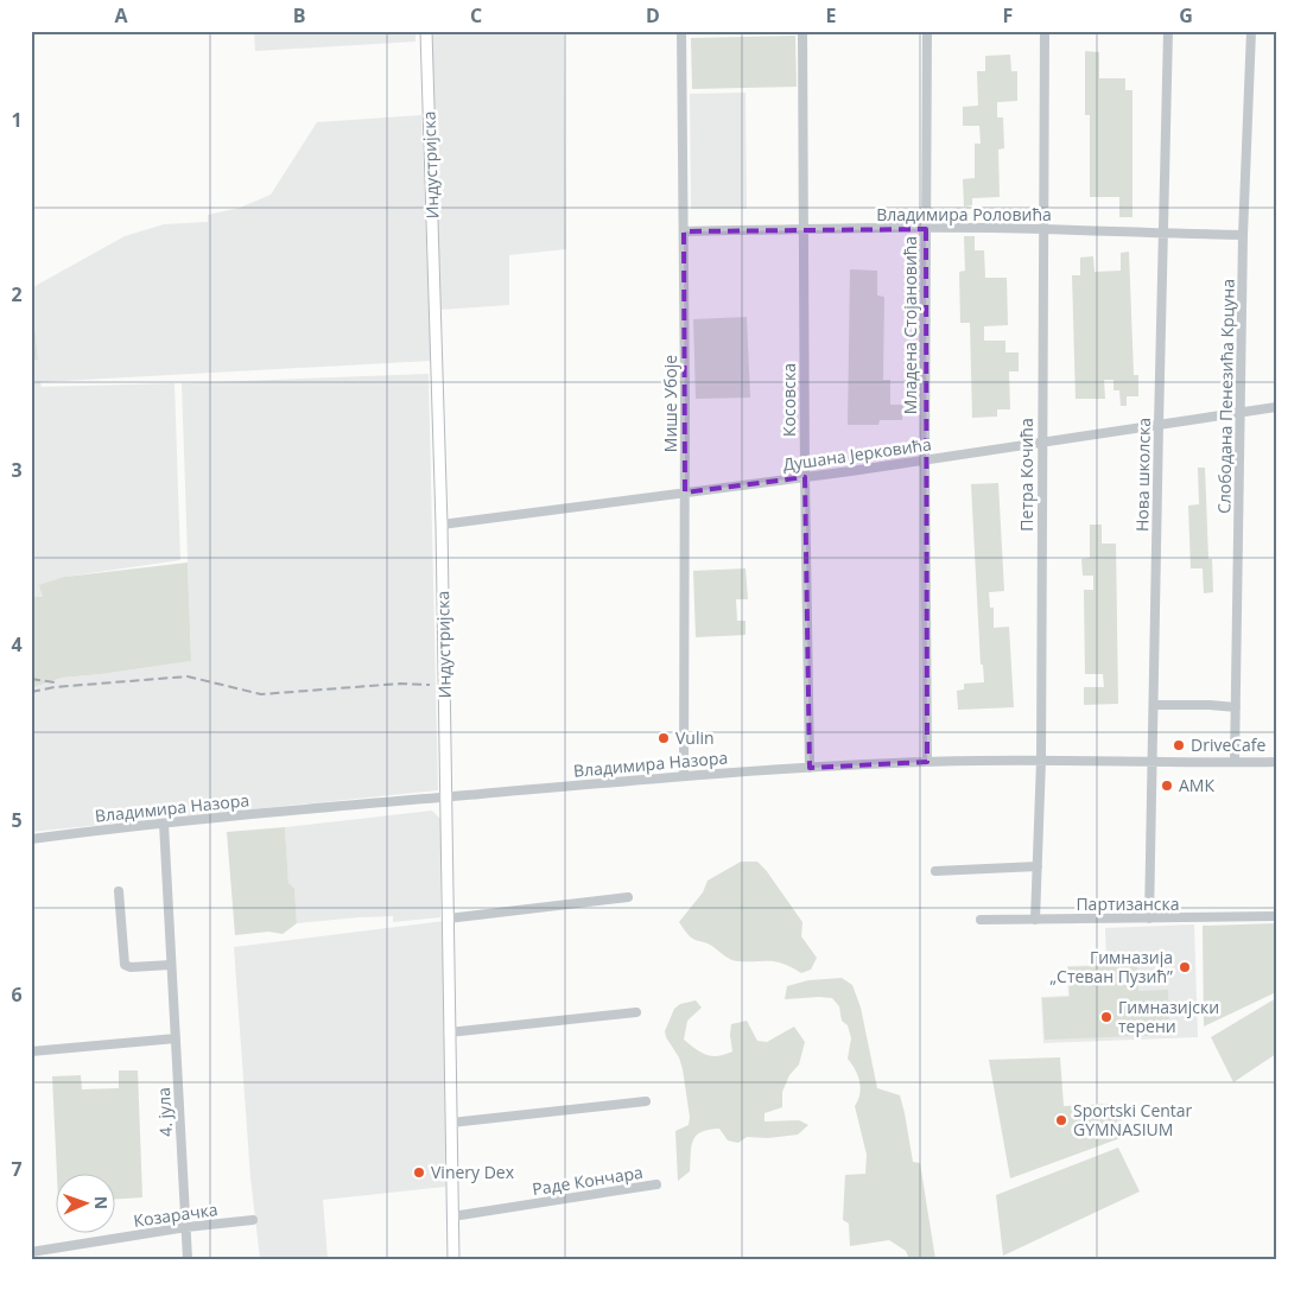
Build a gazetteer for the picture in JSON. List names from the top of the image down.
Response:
{
  "streets": {
    "main road": ["Индустријска"],
    "street": [
      "Владимира Роловића",
      "Младена Стојановића",
      "Слободана Пенезића Крцуна",
      "Косовска",
      "Мише Убоје",
      "Душана Јерковића",
      "Петра Кочића",
      "Нова школска",
      "Владимира Назора",
      "Партизанска",
      "4. јула",
      "Раде Кончара",
      "Козарачка"
    ]
  },
  "crossings": [
    ["Индустријска", "Душана Јерковића"],
    ["Индустријска", "Владимира Назора"],
    ["Индустријска", "Раде Кончара"],
    ["Владимира Роловића", "Младена Стојановића"],
    ["Владимира Роловића", "Слободана Пенезића Крцуна"],
    ["Владимира Роловића", "Косовска"],
    ["Владимира Роловића", "Мише Убоје"],
    ["Владимира Роловића", "Петра Кочића"],
    ["Владимира Роловића", "Нова школска"],
    ["Младена Стојановића", "Душана Јерковића"],
    ["Младена Стојановића", "Владимира Назора"],
    ["Слободана Пенезића Крцуна", "Душана Јерковића"],
    ["Слободана Пенезића Крцуна", "Владимира Назора"],
    ["Косовска", "Душана Јерковића"],
    ["Косовска", "Владимира Назора"],
    ["Мише Убоје", "Душана Јерковића"],
    ["Мише Убоје", "Владимира Назора"],
    ["Душана Јерковића", "Петра Кочића"],
    ["Душана Јерковића", "Нова школска"],
    ["Петра Кочића", "Владимира Назора"],
    ["Петра Кочића", "Партизанска"],
    ["Нова школска", "Владимира Назора"],
    ["Нова школска", "Партизанска"],
    ["Владимира Назора", "4. јула"],
    ["4. јула", "Козарачка"]
  ],
  "places": [
    "Vulin",
    "DriveCafe",
    "АМК",
    "Гимназија „Стеван Пузић”",
    "Гимназијски терени",
    "Sportski Centar GYMNASIUM",
    "Vinery Dex"
  ],
  "north": "right",
  "grid": {
    "columns": [
      "A",
      "B",
      "C",
      "D",
      "E",
      "F",
      "G"
    ],
    "rows": [
      "1",
      "2",
      "3",
      "4",
      "5",
      "6",
      "7"
    ]
  }
}
